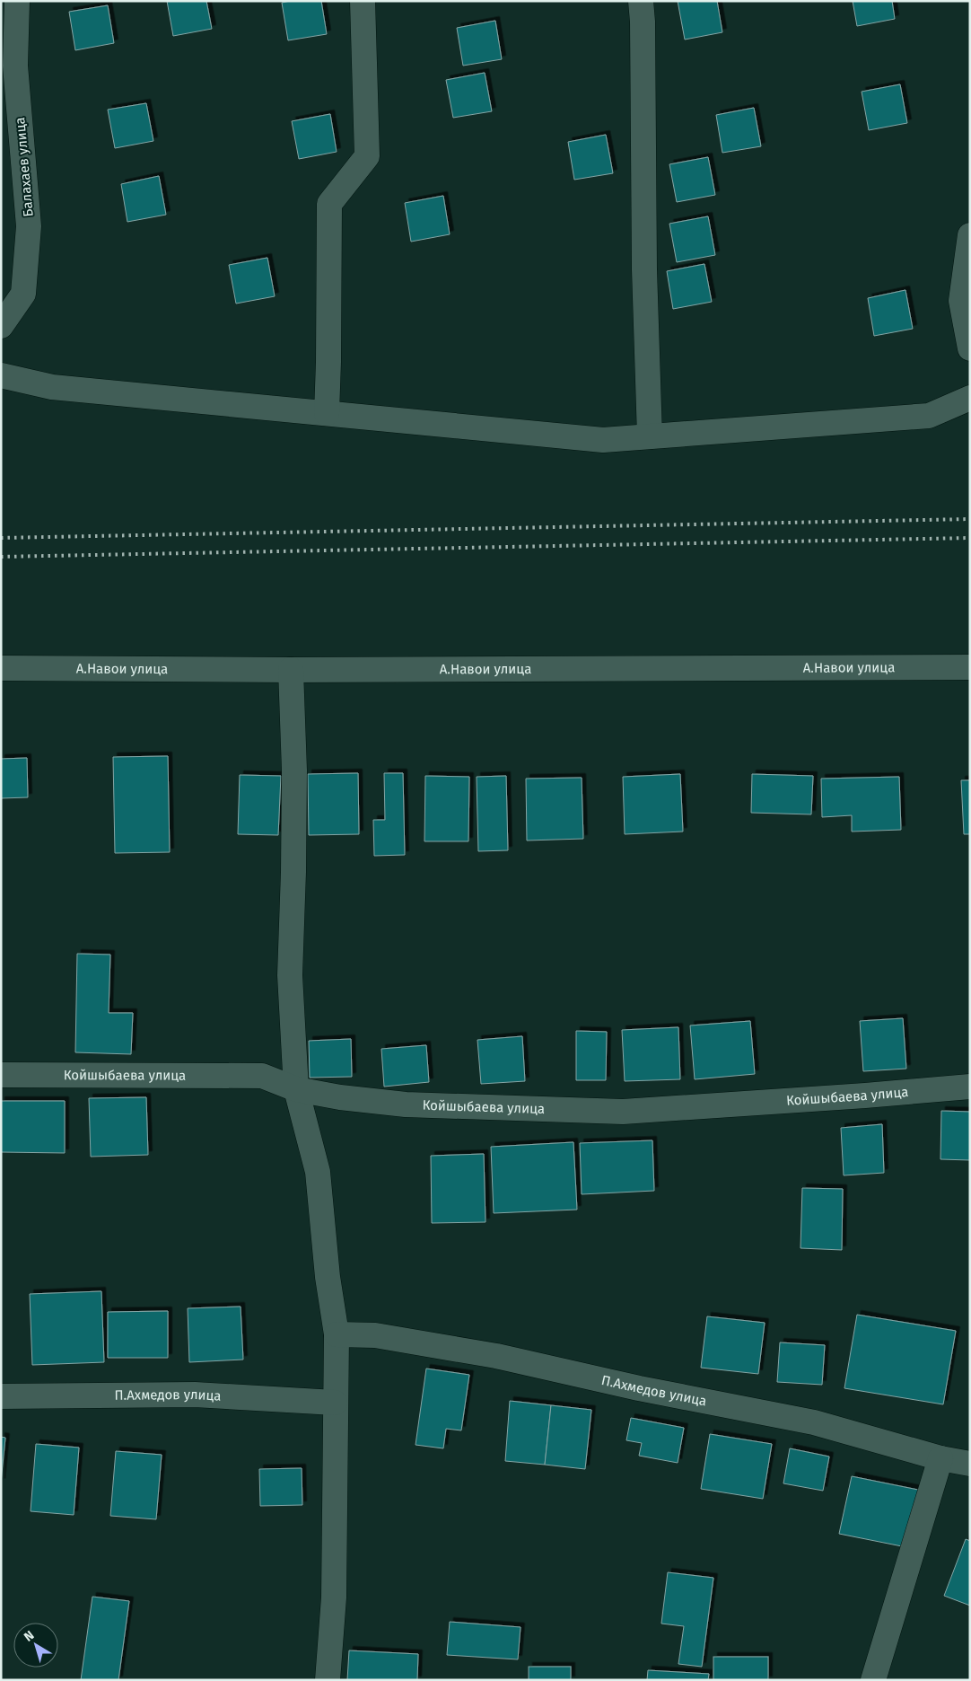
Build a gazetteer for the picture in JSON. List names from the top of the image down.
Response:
{
  "streets": {
    "street": [
      "Балахаев улица",
      "А.Навои улица",
      "Койшыбаева улица",
      "П.Ахмедов улица"
    ]
  },
  "north": "top left"
}
